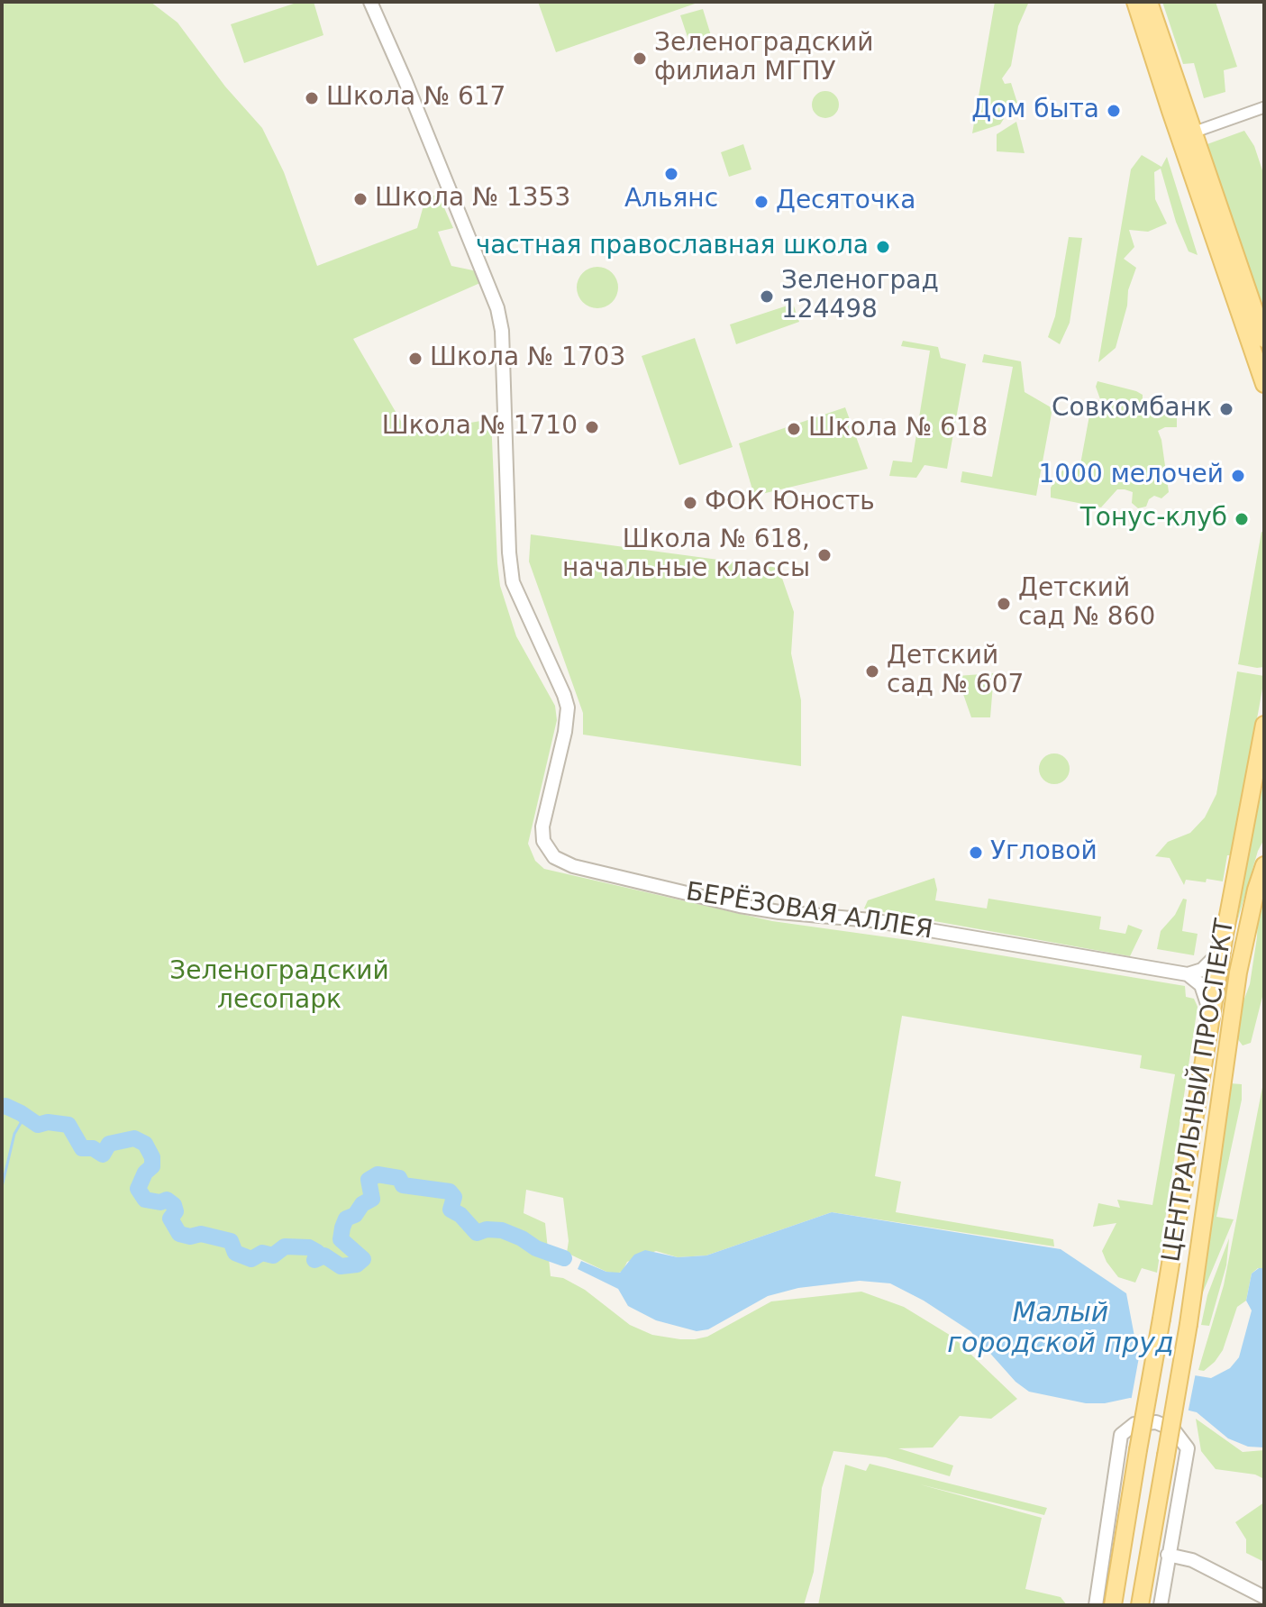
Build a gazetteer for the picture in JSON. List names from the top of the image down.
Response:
{
  "streets": {
    "main road": ["ЦЕНТРАЛЬНЫЙ ПРОСПЕКТ"],
    "street": ["БЕРЁЗОВАЯ АЛЛЕЯ"]
  },
  "water": ["Малый городской пруд"],
  "parks": ["Зеленоградский лесопарк"],
  "places": [
    "Зеленоградский филиал МГПУ",
    "Школа № 617",
    "Дом быта",
    "Альянс",
    "Школа № 1353",
    "Десяточка",
    "частная православная школа",
    "Зеленоград 124498",
    "Школа № 1703",
    "Совкомбанк",
    "Школа № 1710",
    "Школа № 618",
    "1000 мелочей",
    "ФОК Юность",
    "Тонус-клуб",
    "Школа № 618, начальные классы",
    "Детский сад № 860",
    "Детский сад № 607",
    "Угловой"
  ]
}
